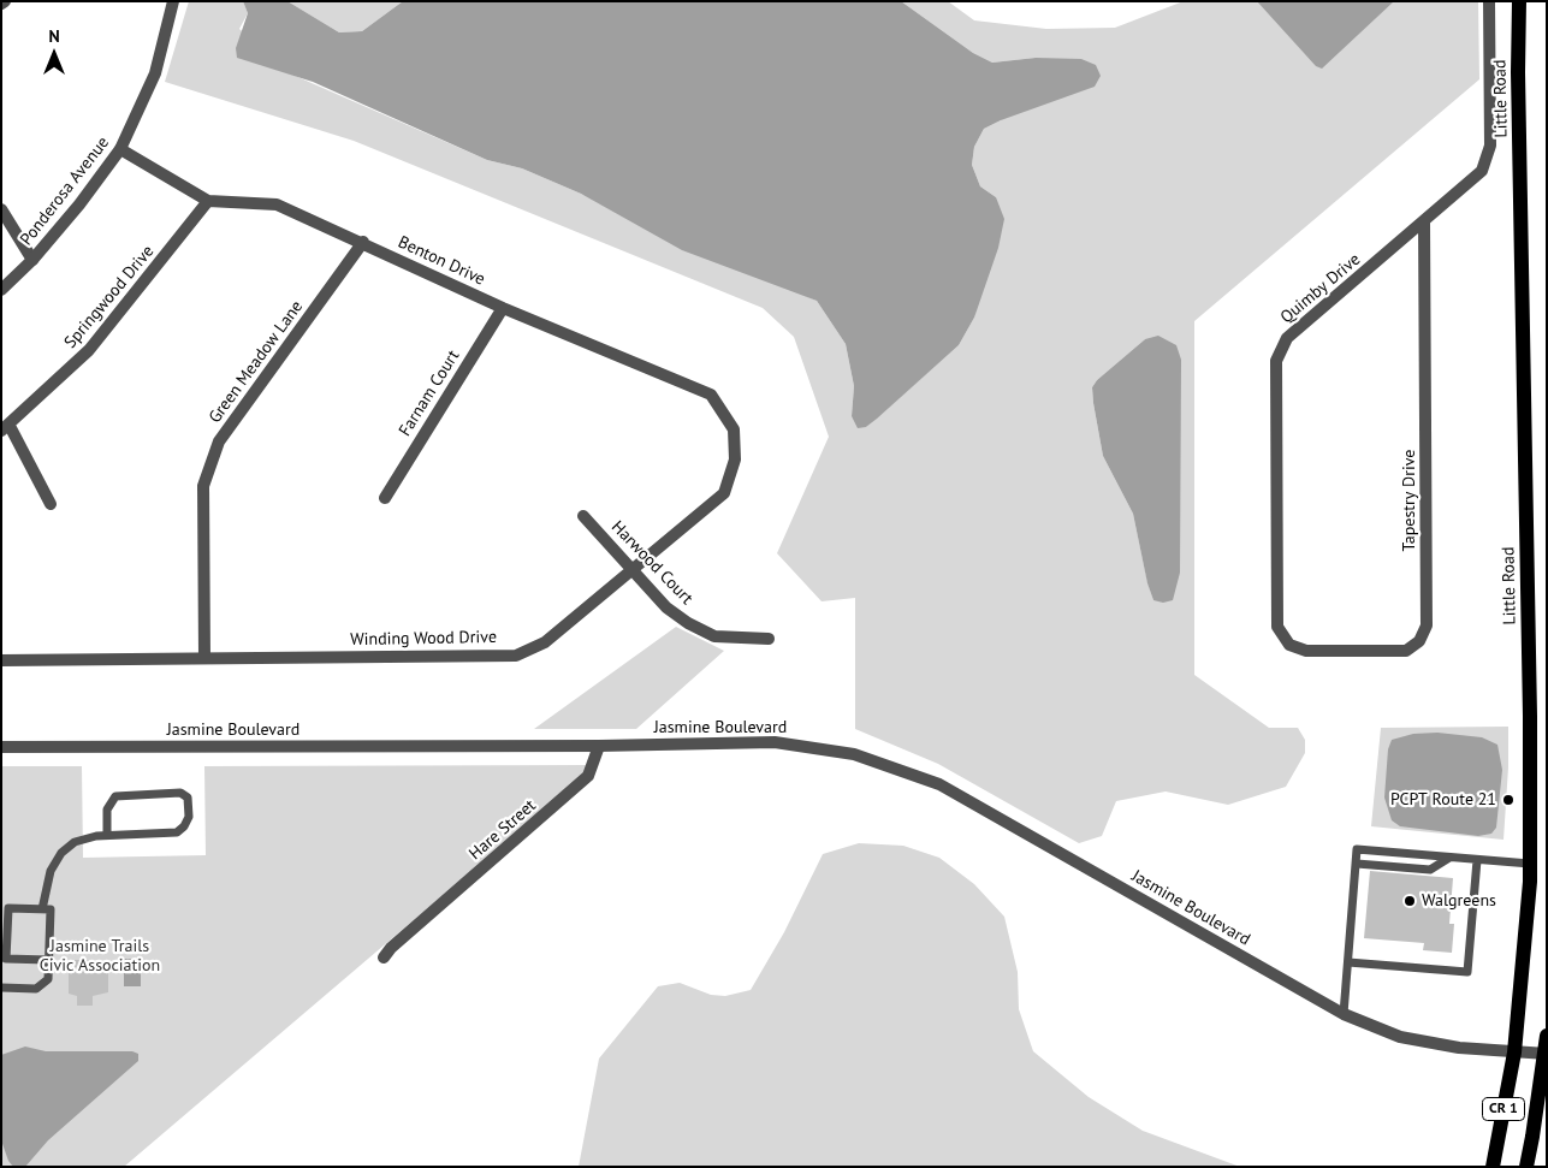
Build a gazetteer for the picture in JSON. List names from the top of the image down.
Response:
{
  "streets": {
    "main road": ["Little Road", "CR 1"],
    "street": [
      "Ponderosa Avenue",
      "Benton Drive",
      "Quimby Drive",
      "Springwood Drive",
      "Green Meadow Lane",
      "Farnam Court",
      "Tapestry Drive",
      "Harwood Court",
      "Winding Wood Drive",
      "Jasmine Boulevard",
      "Hare Street"
    ]
  },
  "crossings": [
    ["Little Road", "Jasmine Boulevard"],
    ["Ponderosa Avenue", "Benton Drive"],
    ["Benton Drive", "Springwood Drive"],
    ["Benton Drive", "Green Meadow Lane"],
    ["Benton Drive", "Farnam Court"],
    ["Benton Drive", "Winding Wood Drive"],
    ["Quimby Drive", "Tapestry Drive"],
    ["Green Meadow Lane", "Winding Wood Drive"],
    ["Harwood Court", "Winding Wood Drive"],
    ["Jasmine Boulevard", "Hare Street"],
    ["Jasmine Boulevard", "CR 1"]
  ],
  "parks": ["Jasmine Trails Civic Association"],
  "places": ["PCPT Route 21", "Walgreens"],
  "north": "top"
}
